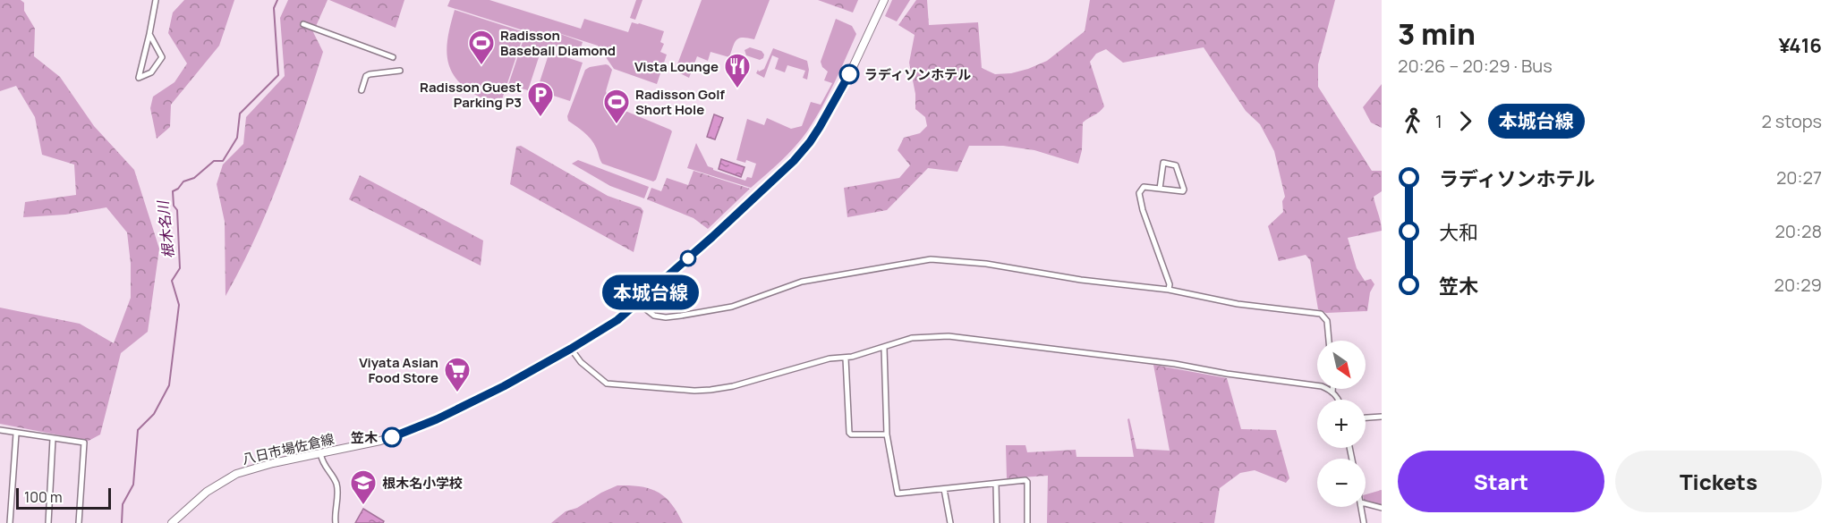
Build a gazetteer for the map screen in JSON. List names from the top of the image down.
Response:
{
  "streets": {
    "main road": ["八日市場佐倉線"]
  },
  "water": ["根木名川"],
  "places": {
    "sports": ["Radisson Baseball Diamond", "Radisson Golf Short Hole"],
    "other": ["ラディソンホテル", "笠木"],
    "restaurant": ["Vista Lounge"],
    "parking": ["Radisson Guest Parking P3"],
    "supermarket": ["Viyata Asian Food Store"],
    "school or university": ["根木名小学校"]
  },
  "lines": ["bus line 本城台線"],
  "scale_bar": "100 m",
  "north": "bottom right",
  "page": {
    "on_map": "本城台線",
    "heading": ["3 min", "20:26 – 20:29 · Bus", "¥416"],
    "legs": ["1", "本城台線", "2 stops"],
    "list": [
      {
        "name": "ラディソンホテル",
        "value": "20:27"
      },
      {
        "name": "大和",
        "value": "20:28"
      },
      {
        "name": "笠木",
        "value": "20:29"
      }
    ],
    "map_buttons": ["+", "−"],
    "buttons": ["Start", "Tickets"],
    "scale": "100 m"
  }
}
